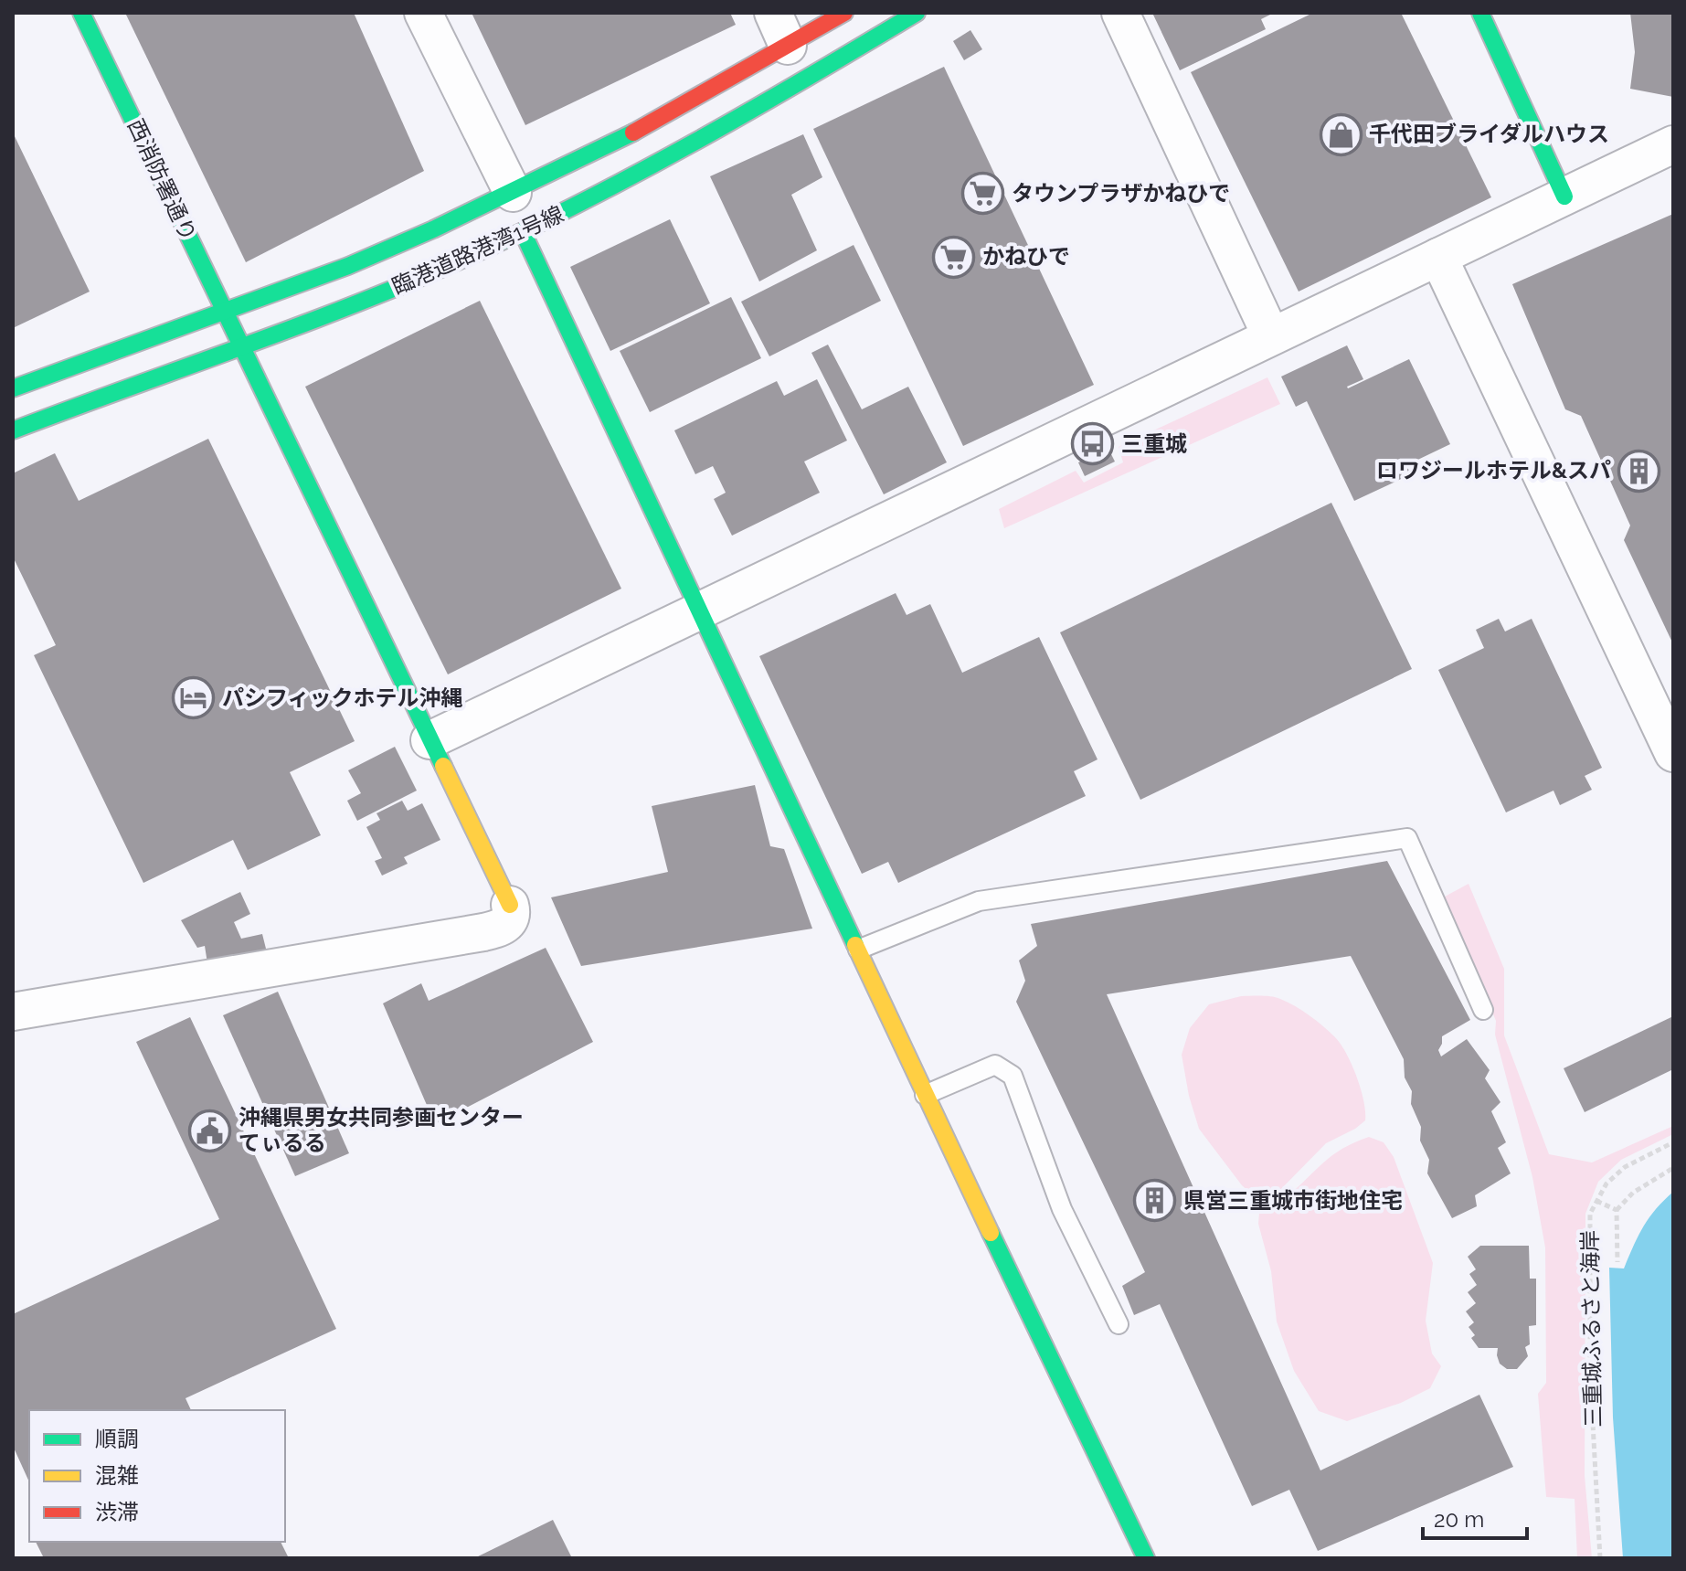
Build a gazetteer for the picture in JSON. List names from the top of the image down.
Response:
{
  "streets": {
    "street": ["西消防署通り", "臨港道路港湾1号線"],
    "path": ["三重城ふるさと海岸"]
  },
  "crossings": [
    ["西消防署通り", "臨港道路港湾1号線"]
  ],
  "places": {
    "shop": ["千代田ブライダルハウス"],
    "supermarket": ["タウンプラザかねひで", "かねひで"],
    "bus stop": ["三重城"],
    "building": ["ロワジールホテル&スパ", "県営三重城市街地住宅"],
    "hotel": ["パシフィックホテル沖縄"],
    "public building": ["沖縄県男女共同参画センター てぃるる"]
  },
  "legend": ["順調", "混雑", "渋滞"],
  "scale_bar": "20 m"
}
